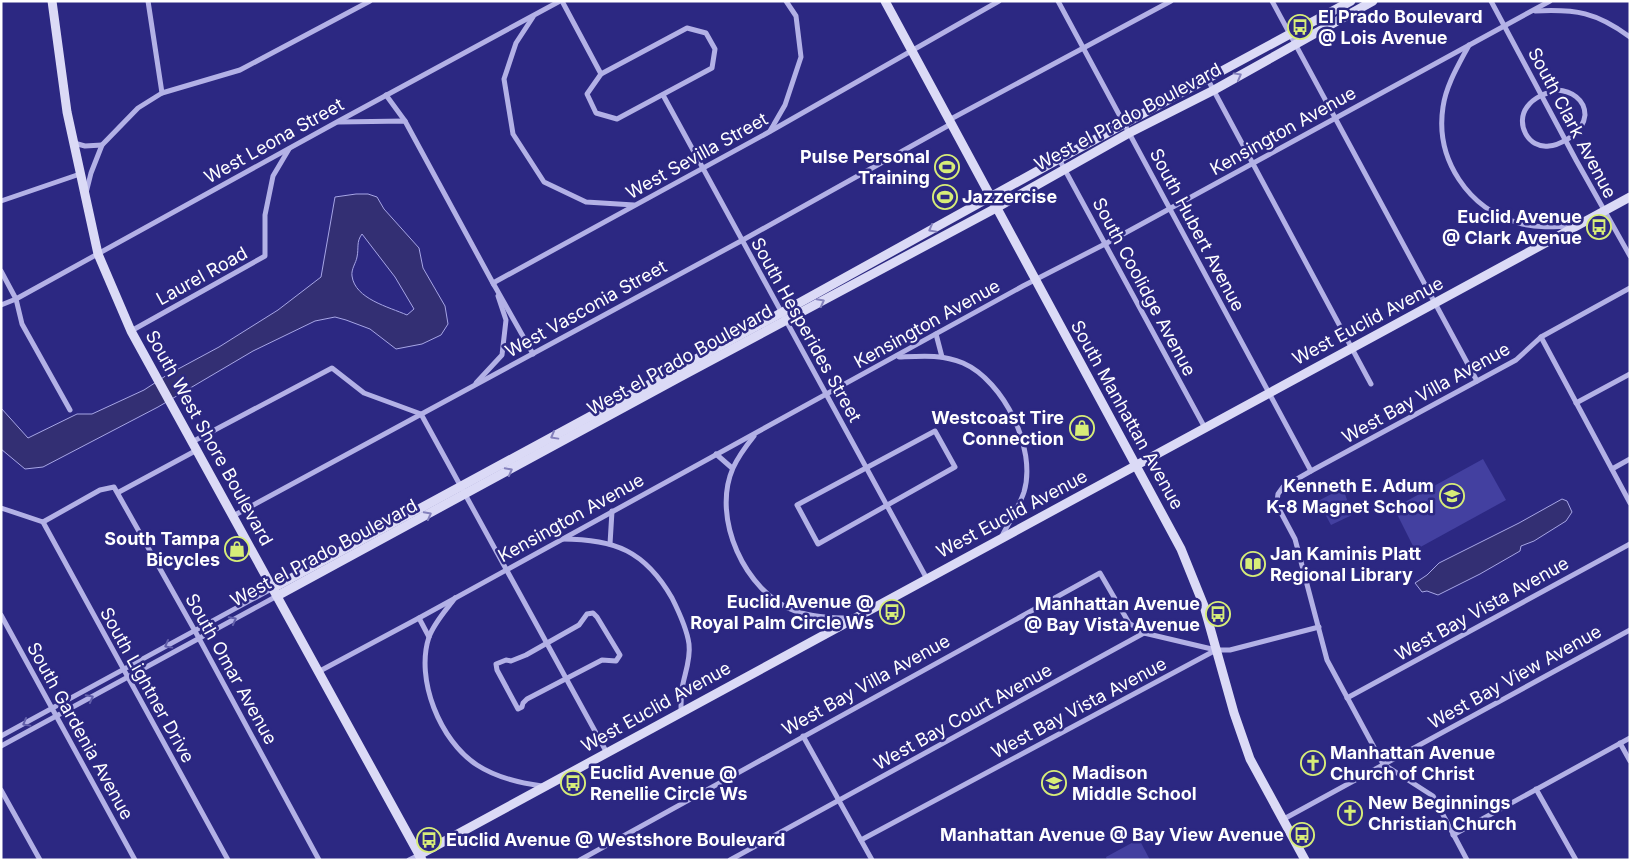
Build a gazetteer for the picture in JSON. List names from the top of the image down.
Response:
{
  "streets": {
    "street": [
      "West el Prado Boulevard",
      "South Clark Avenue",
      "Kensington Avenue",
      "West Leona Street",
      "West Sevilla Street",
      "South Hubert Avenue",
      "Laurel Road",
      "South Coolidge Avenue",
      "West Vasconia Street",
      "West Euclid Avenue",
      "South Hesperides Street",
      "West Bay Villa Avenue",
      "South Manhattan Avenue",
      "South West Shore Boulevard",
      "West Bay Vista Avenue",
      "South Omar Avenue",
      "West Bay View Avenue",
      "South Lightner Drive",
      "West Bay Court Avenue",
      "South Gardenia Avenue"
    ]
  },
  "crossings": [
    ["West el Prado Boulevard", "South Hubert Avenue"],
    ["West el Prado Boulevard", "South Coolidge Avenue"],
    ["West el Prado Boulevard", "South Hesperides Street"],
    ["West el Prado Boulevard", "South Manhattan Avenue"],
    ["West el Prado Boulevard", "South West Shore Boulevard"],
    ["West el Prado Boulevard", "South Omar Avenue"],
    ["West el Prado Boulevard", "South Lightner Drive"],
    ["West el Prado Boulevard", "South Gardenia Avenue"],
    ["South Clark Avenue", "Kensington Avenue"],
    ["South Clark Avenue", "West Euclid Avenue"],
    ["Kensington Avenue", "South Hubert Avenue"],
    ["Kensington Avenue", "South Coolidge Avenue"],
    ["Kensington Avenue", "South Hesperides Street"],
    ["Kensington Avenue", "South Manhattan Avenue"],
    ["Kensington Avenue", "South West Shore Boulevard"],
    ["West Leona Street", "Laurel Road"],
    ["West Leona Street", "South West Shore Boulevard"],
    ["West Sevilla Street", "South Hesperides Street"],
    ["West Sevilla Street", "South Manhattan Avenue"],
    ["South Hubert Avenue", "West Vasconia Street"],
    ["South Hubert Avenue", "West Euclid Avenue"],
    ["South Hubert Avenue", "West Bay Villa Avenue"],
    ["Laurel Road", "South West Shore Boulevard"],
    ["South Coolidge Avenue", "West Euclid Avenue"],
    ["West Vasconia Street", "South Hesperides Street"],
    ["West Vasconia Street", "South Manhattan Avenue"],
    ["West Vasconia Street", "South West Shore Boulevard"],
    ["West Euclid Avenue", "South Hesperides Street"],
    ["West Euclid Avenue", "South Manhattan Avenue"],
    ["West Euclid Avenue", "South West Shore Boulevard"],
    ["West Bay Villa Avenue", "West Bay Vista Avenue"],
    ["West Bay Villa Avenue", "West Bay Court Avenue"],
    ["South Manhattan Avenue", "West Bay Vista Avenue"],
    ["South Manhattan Avenue", "West Bay View Avenue"]
  ],
  "places": {
    "bus stop": [
      "El Prado Boulevard @ Lois Avenue",
      "Euclid Avenue @ Clark Avenue",
      "Euclid Avenue @ Royal Palm Circle Ws",
      "Manhattan Avenue @ Bay Vista Avenue",
      "Euclid Avenue @ Renellie Circle Ws",
      "Manhattan Avenue @ Bay View Avenue",
      "Euclid Avenue @ Westshore Boulevard"
    ],
    "sports": ["Pulse Personal Training", "Jazzercise"],
    "shop": ["Westcoast Tire Connection", "South Tampa Bicycles"],
    "school or university": ["Kenneth E. Adum K-8 Magnet School", "Madison Middle School"],
    "library": ["Jan Kaminis Platt Regional Library"],
    "church": ["Manhattan Avenue Church of Christ", "New Beginnings Christian Church"]
  }
}
